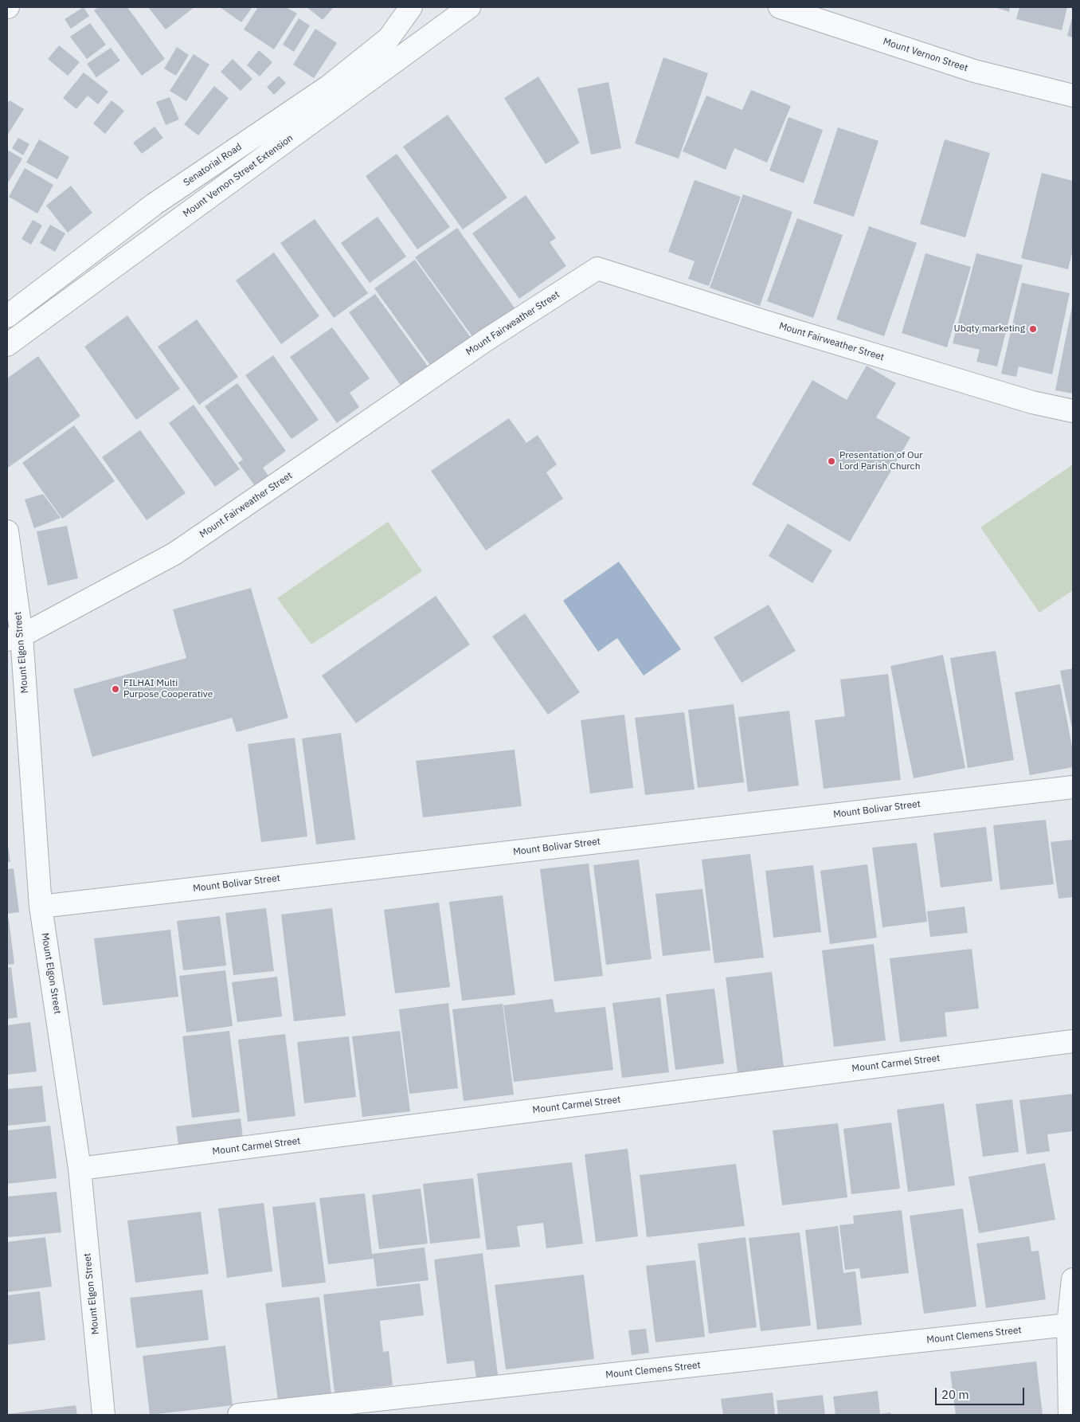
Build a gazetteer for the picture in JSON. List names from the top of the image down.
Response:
{
  "streets": {
    "street": [
      "Mount Vernon Street",
      "Senatorial Road",
      "Mount Vernon Street Extension",
      "Mount Fairweather Street",
      "Mount Elgon Street",
      "Mount Bolivar Street",
      "Mount Carmel Street",
      "Mount Clemens Street"
    ]
  },
  "crossings": [
    ["Mount Fairweather Street", "Mount Elgon Street"],
    ["Mount Elgon Street", "Mount Bolivar Street"],
    ["Mount Elgon Street", "Mount Carmel Street"]
  ],
  "places": ["Ubqty marketing", "Presentation of Our Lord Parish Church", "FILHAI Multi Purpose Cooperative"],
  "scale_bar": "20 m"
}
